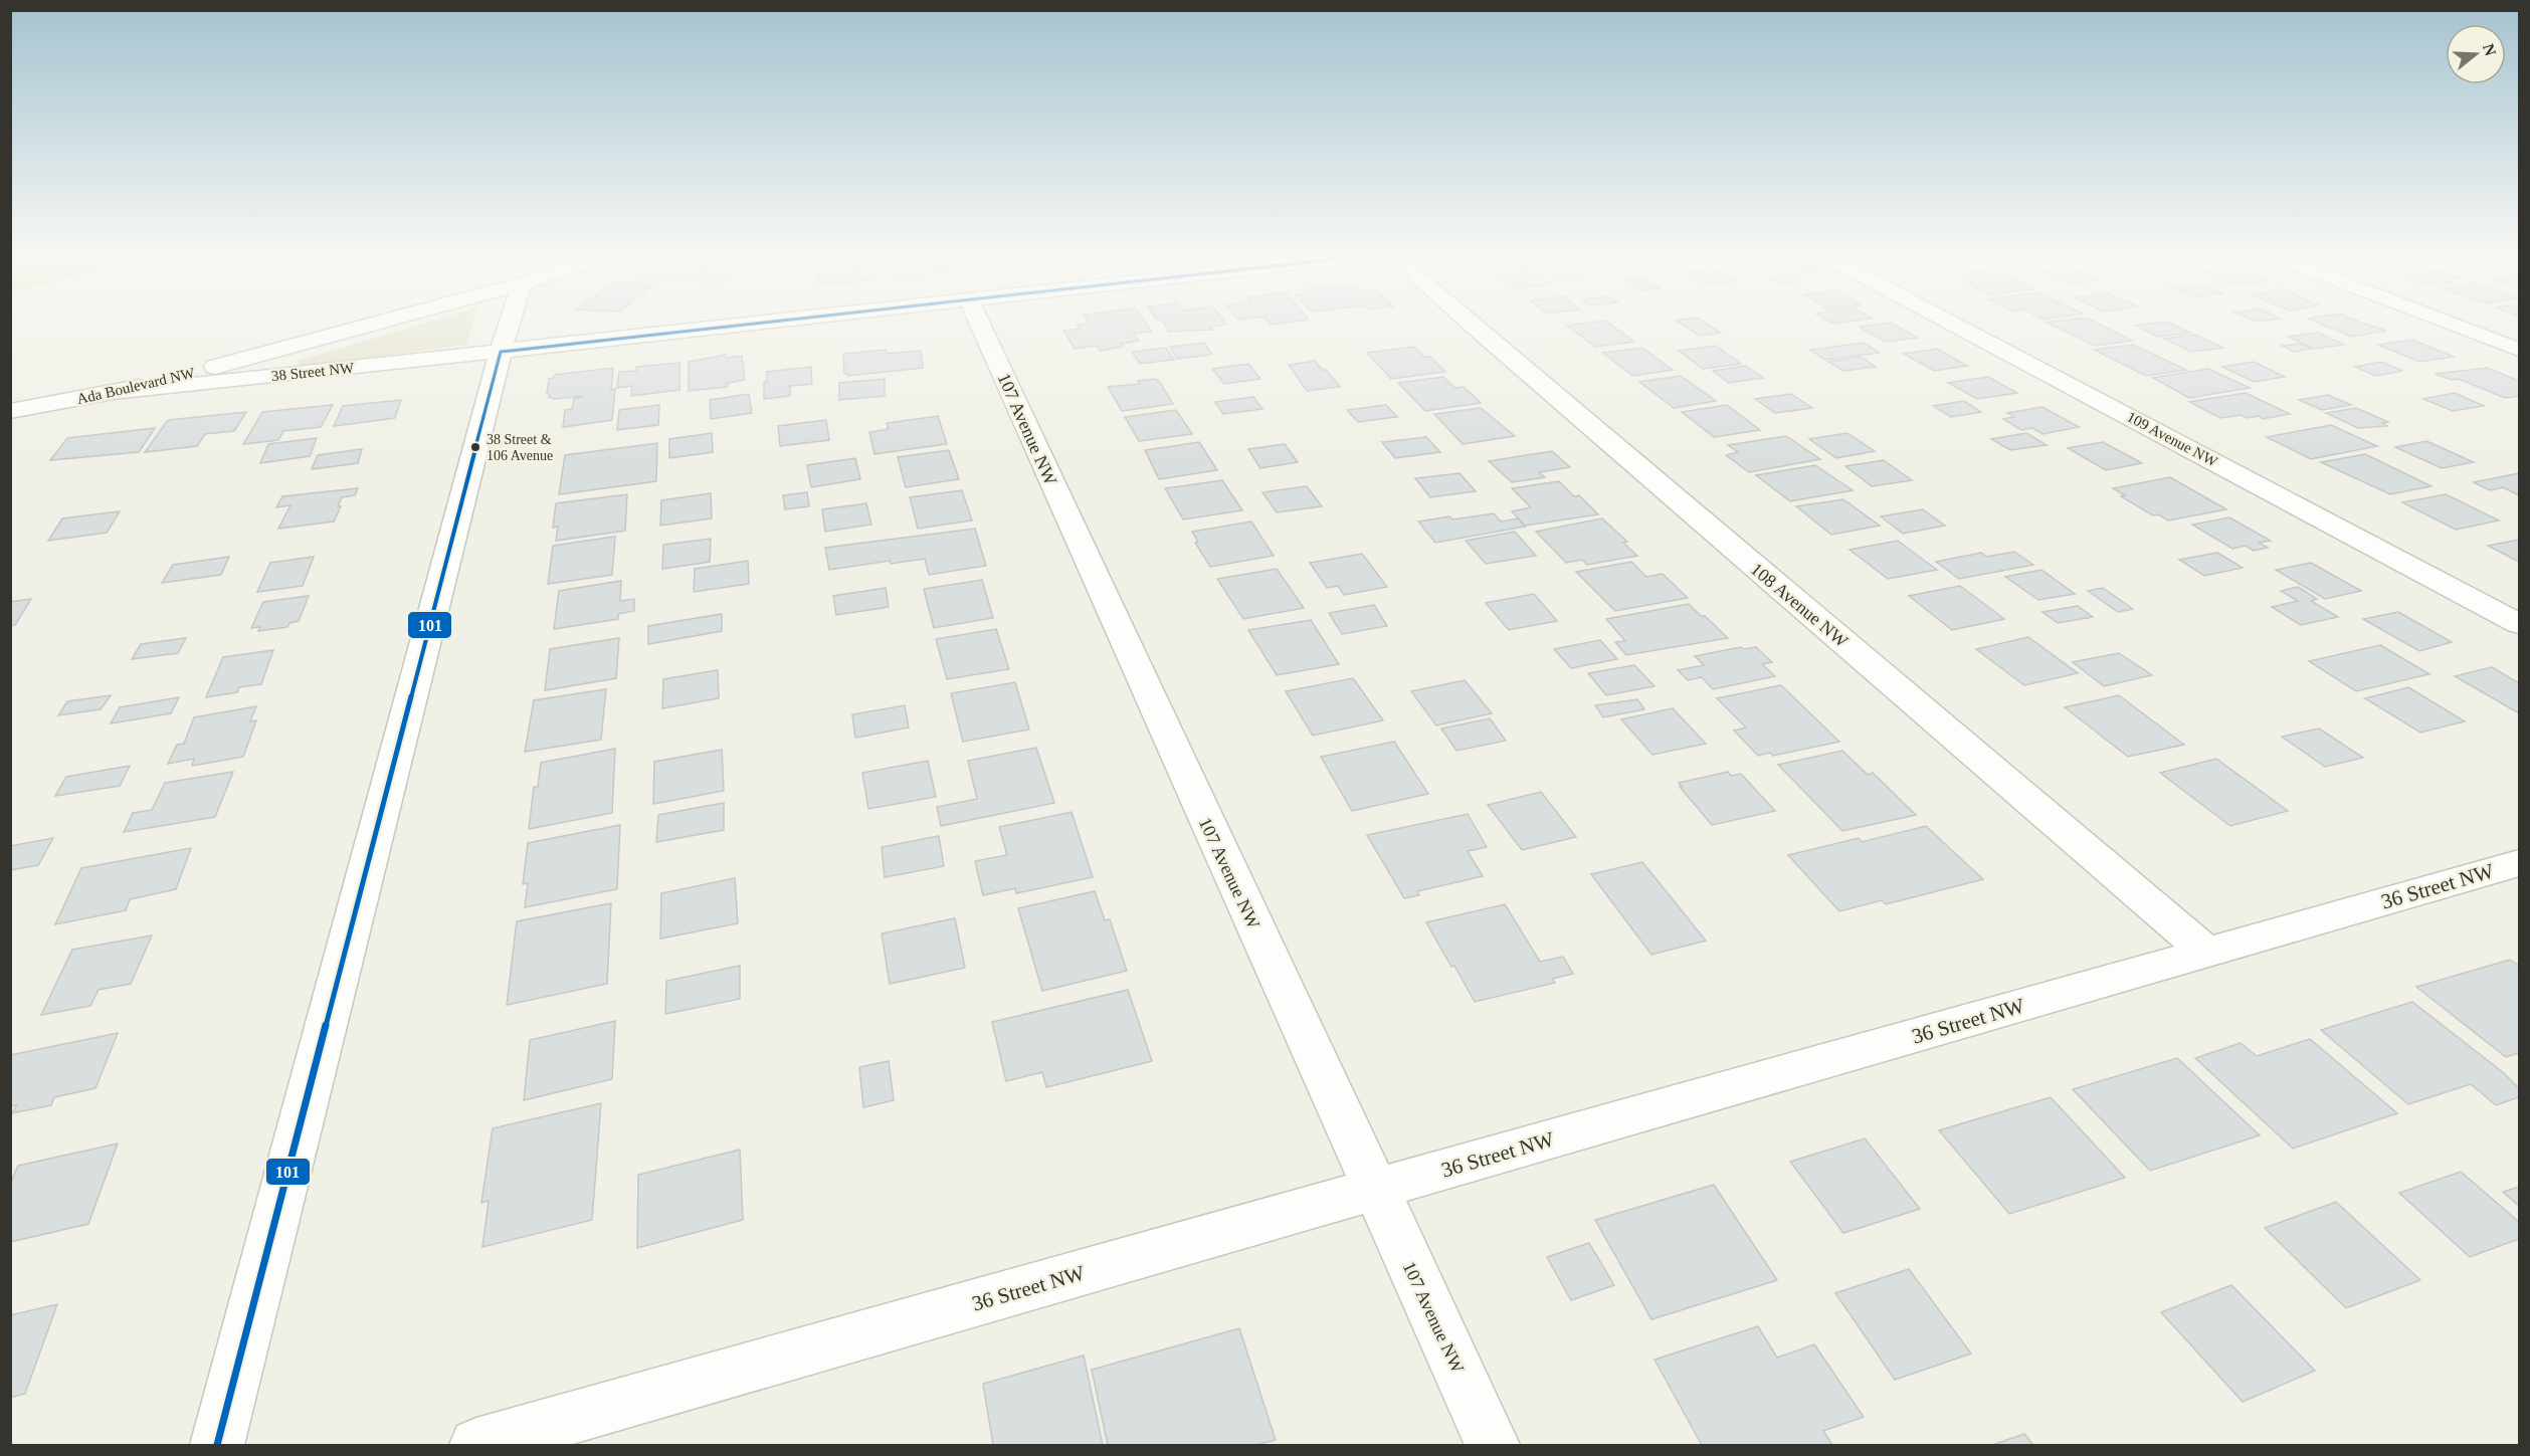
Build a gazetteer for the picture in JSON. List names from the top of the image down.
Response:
{
  "streets": {
    "street": [
      "38 Street NW",
      "Ada Boulevard NW",
      "107 Avenue NW",
      "109 Avenue NW",
      "108 Avenue NW",
      "36 Street NW"
    ]
  },
  "crossings": [
    ["38 Street NW", "Ada Boulevard NW"],
    ["107 Avenue NW", "36 Street NW"],
    ["108 Avenue NW", "36 Street NW"]
  ],
  "places": ["38 Street & 106 Avenue"],
  "lines": ["transit line 101"],
  "north": "right"
}
